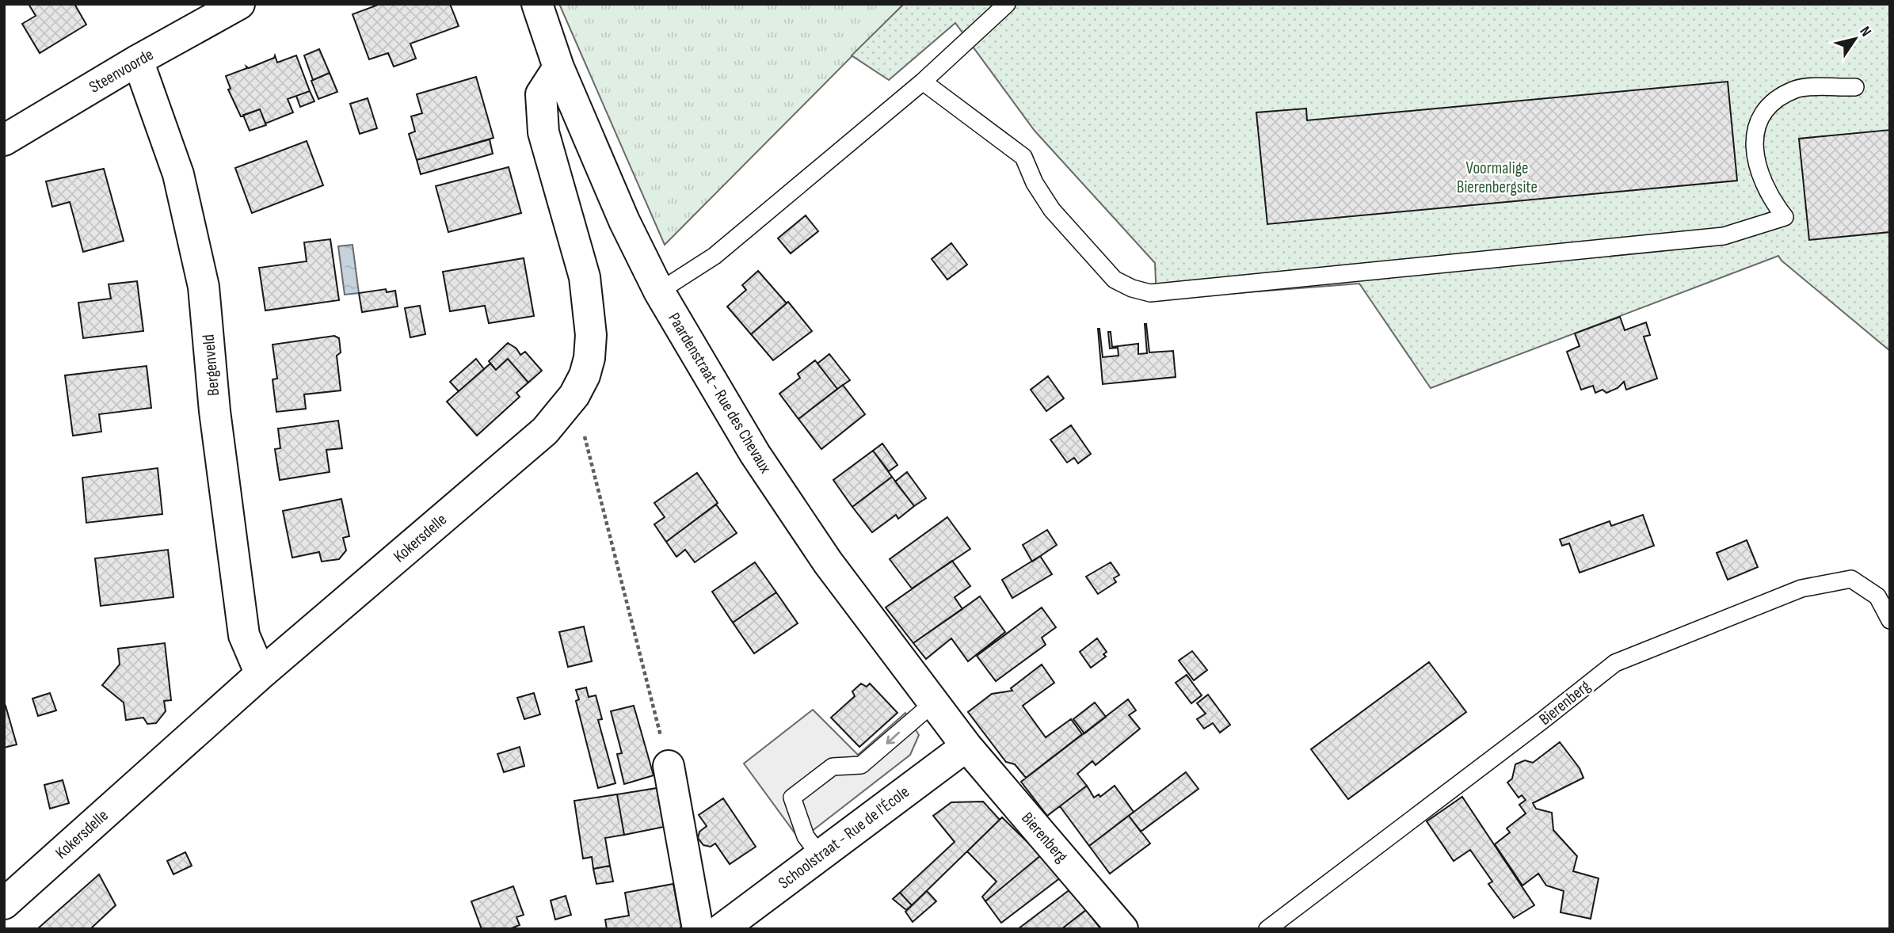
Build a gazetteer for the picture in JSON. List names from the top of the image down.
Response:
{
  "streets": {
    "street": [
      "Steenvoorde",
      "Bergenveld",
      "Paardenstraat - Rue des Chevaux",
      "Kokersdelle",
      "Bierenberg",
      "Schoolstraat - Rue de l'École"
    ]
  },
  "crossings": [
    ["Steenvoorde", "Bergenveld"],
    ["Bergenveld", "Kokersdelle"],
    ["Paardenstraat - Rue des Chevaux", "Kokersdelle"],
    ["Paardenstraat - Rue des Chevaux", "Bierenberg"],
    ["Paardenstraat - Rue des Chevaux", "Schoolstraat - Rue de l'École"],
    ["Bierenberg", "Schoolstraat - Rue de l'École"]
  ],
  "parks": ["Voormalige Bierenbergsite"],
  "north": "top right"
}
